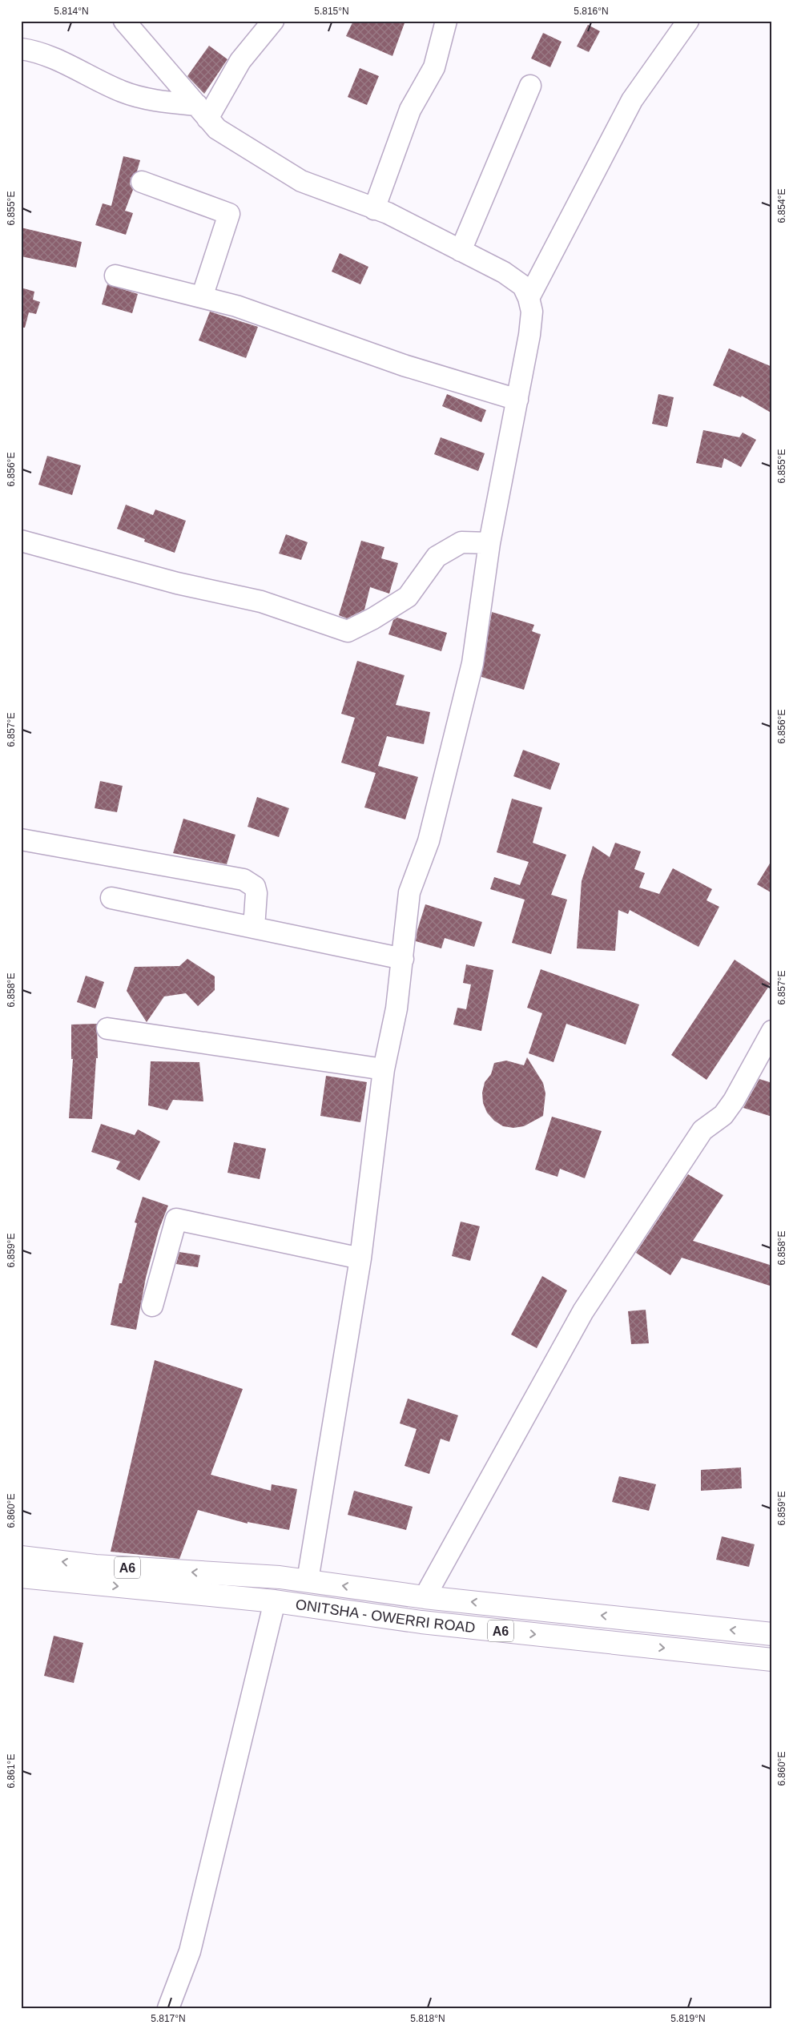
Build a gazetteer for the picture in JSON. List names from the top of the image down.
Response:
{
  "streets": {
    "highway": ["A6", "ONITSHA - OWERRI ROAD"]
  },
  "coordinates": [
    "5.814°N",
    "5.815°N",
    "5.816°N",
    "6.854°E",
    "6.855°E",
    "6.856°E",
    "6.857°E",
    "6.858°E",
    "6.859°E",
    "6.860°E",
    "6.861°E",
    "5.817°N",
    "5.818°N",
    "5.819°N"
  ]
}
